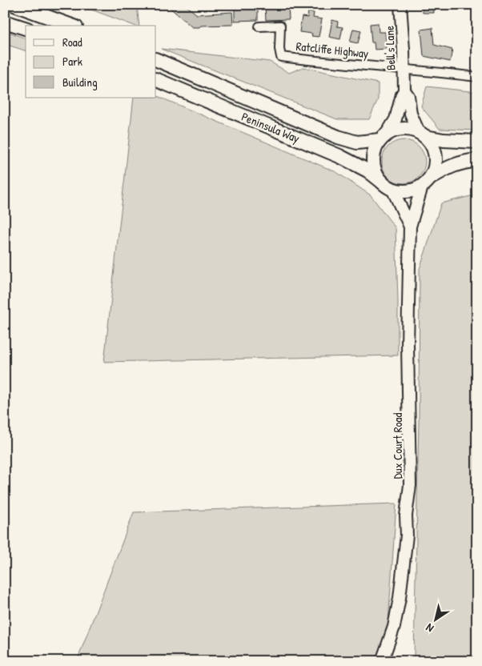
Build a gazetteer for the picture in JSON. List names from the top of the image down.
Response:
{
  "streets": {
    "main road": ["Peninsula Way"],
    "street": ["Bell's Lane", "Ratcliffe Highway", "Dux Court Road"]
  },
  "crossings": [
    ["Bell's Lane", "Ratcliffe Highway"],
    ["Bell's Lane", "Peninsula Way"],
    ["Bell's Lane", "Dux Court Road"],
    ["Peninsula Way", "Dux Court Road"]
  ],
  "legend": ["Road", "Park", "Building"],
  "north": "bottom left"
}
